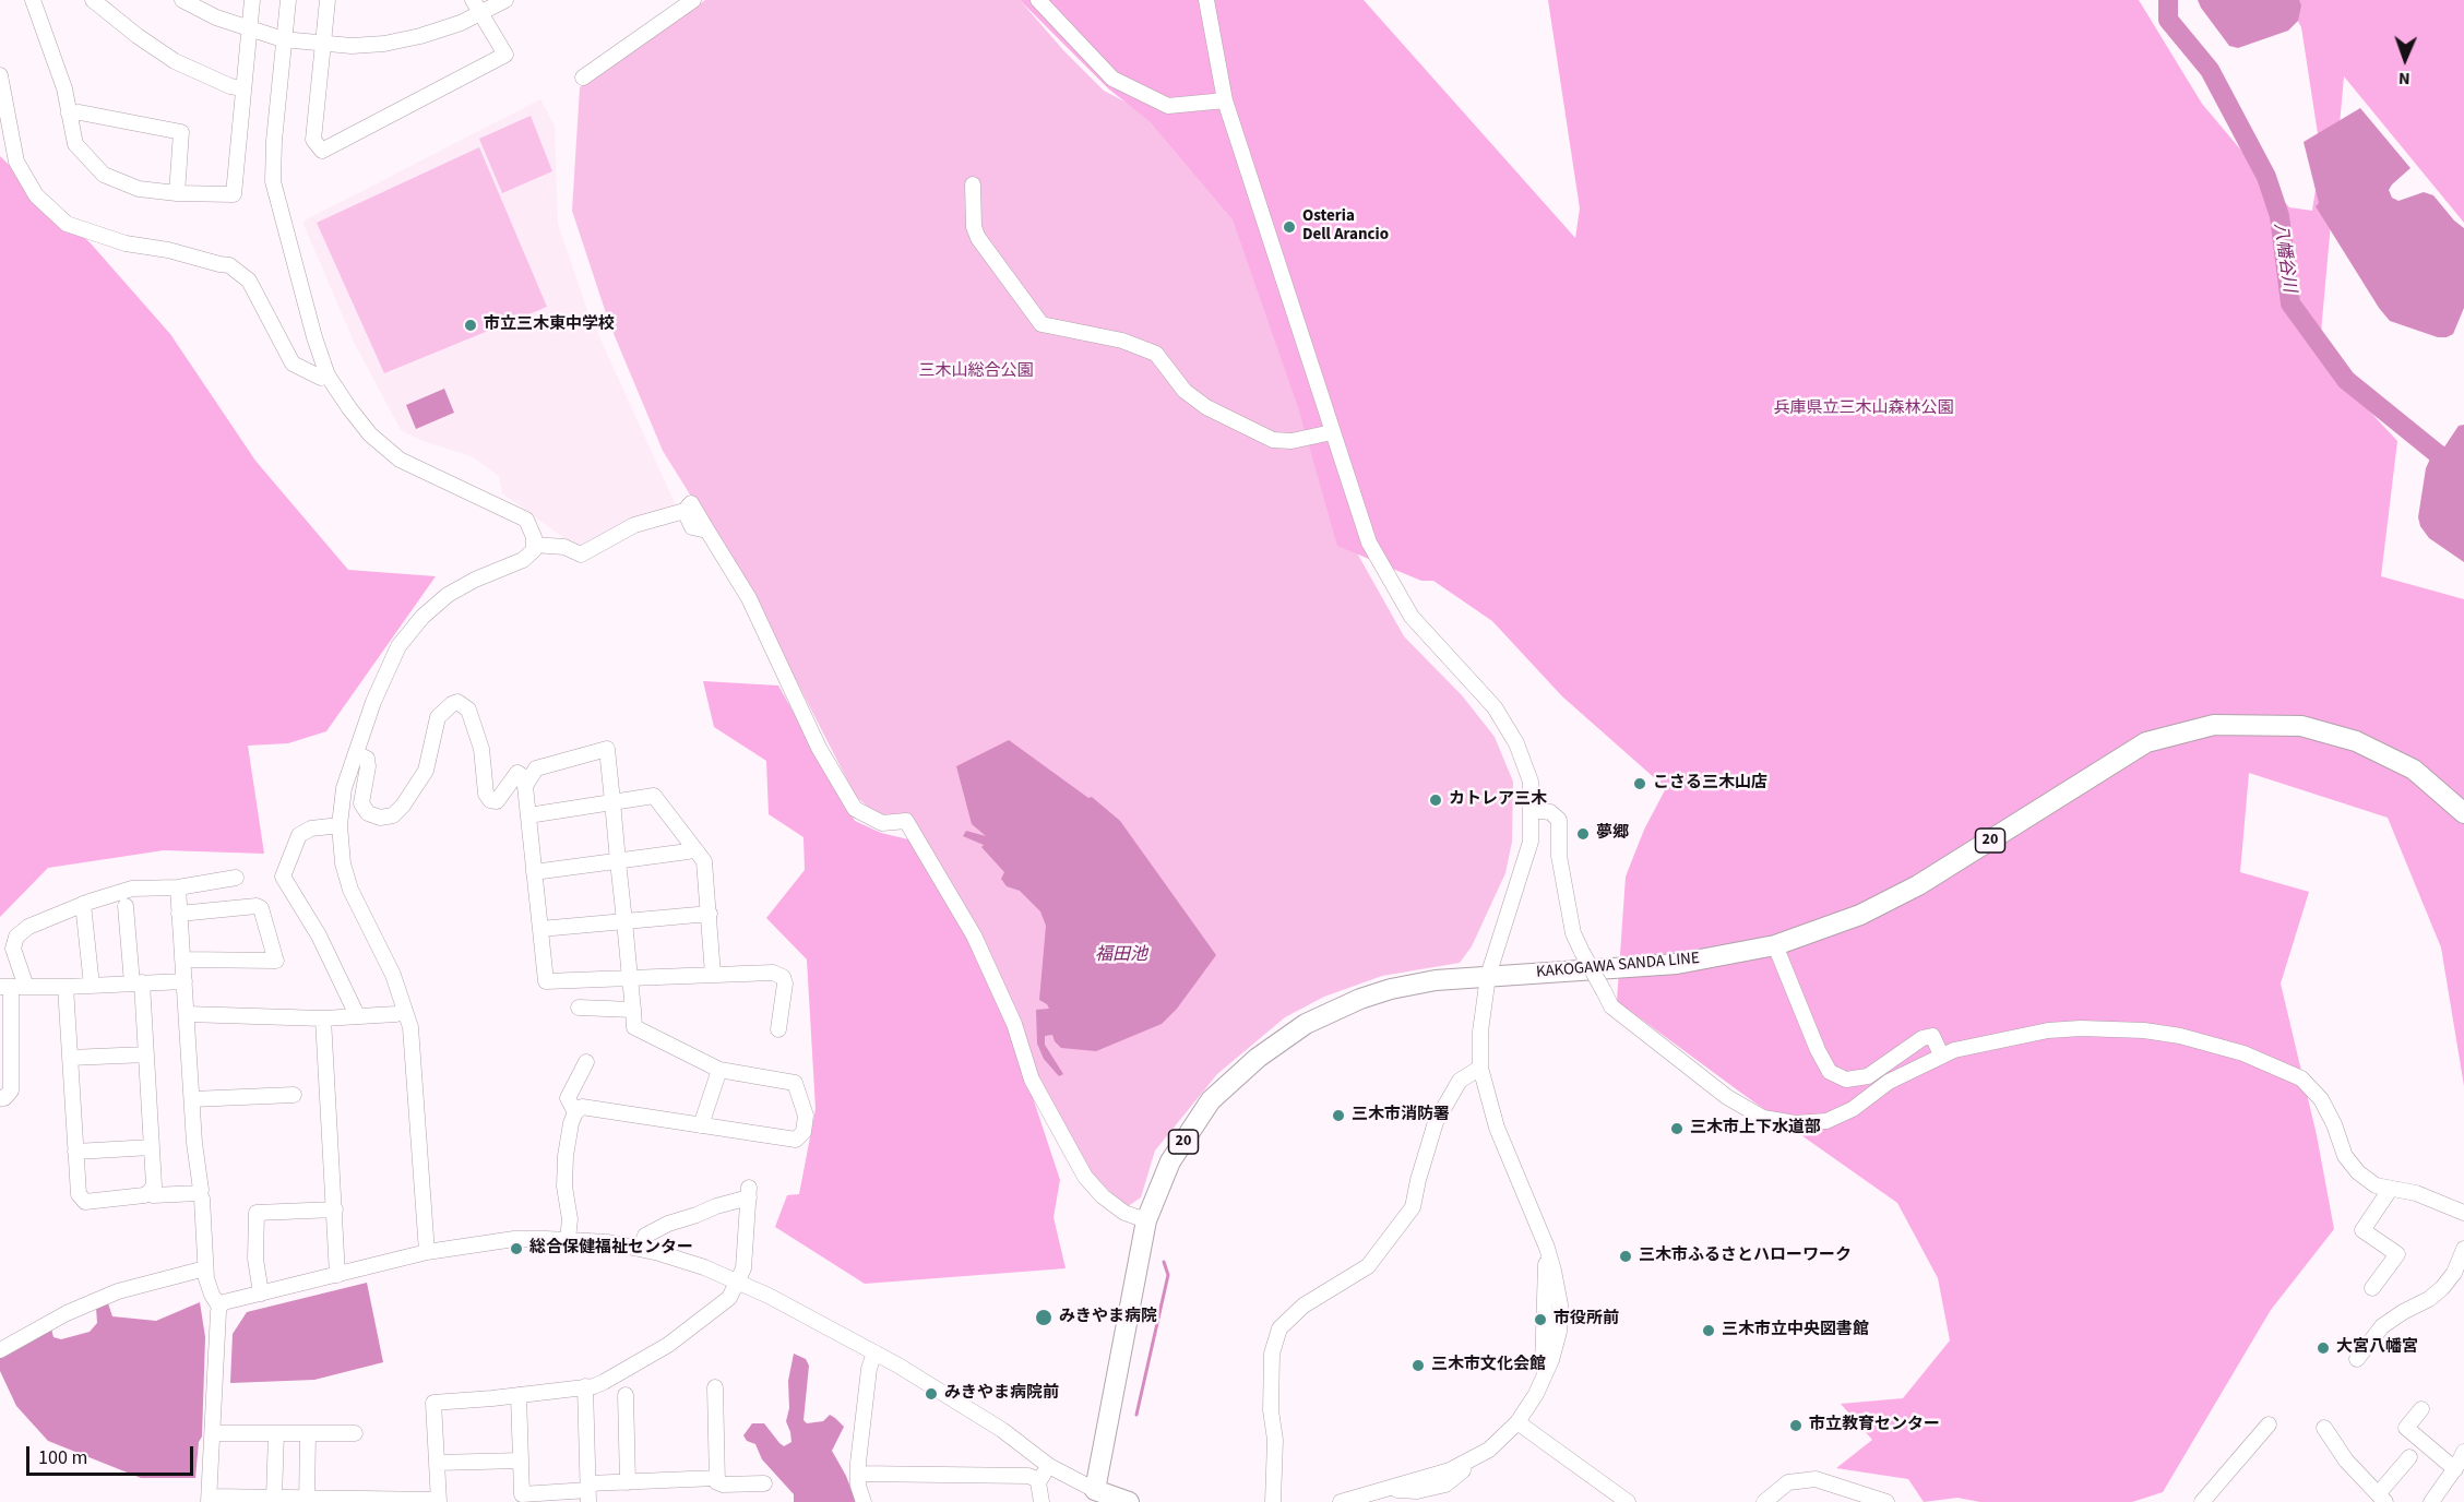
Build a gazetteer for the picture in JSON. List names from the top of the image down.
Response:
{
  "streets": {
    "main road": ["20", "KAKOGAWA SANDA LINE"]
  },
  "water": ["八幡谷川", "福田池"],
  "parks": ["三木山総合公園", "兵庫県立三木山森林公園"],
  "places": [
    "Osteria Dell Arancio",
    "市立三木東中学校",
    "こさる三木山店",
    "カトレア三木",
    "夢郷",
    "三木市消防署",
    "三木市上下水道部",
    "総合保健福祉センター",
    "三木市ふるさとハローワーク",
    "みきやま病院",
    "市役所前",
    "三木市立中央図書館",
    "大宮八幡宮",
    "三木市文化会館",
    "みきやま病院前",
    "市立教育センター"
  ],
  "scale_bar": "100 m",
  "north": "bottom"
}
